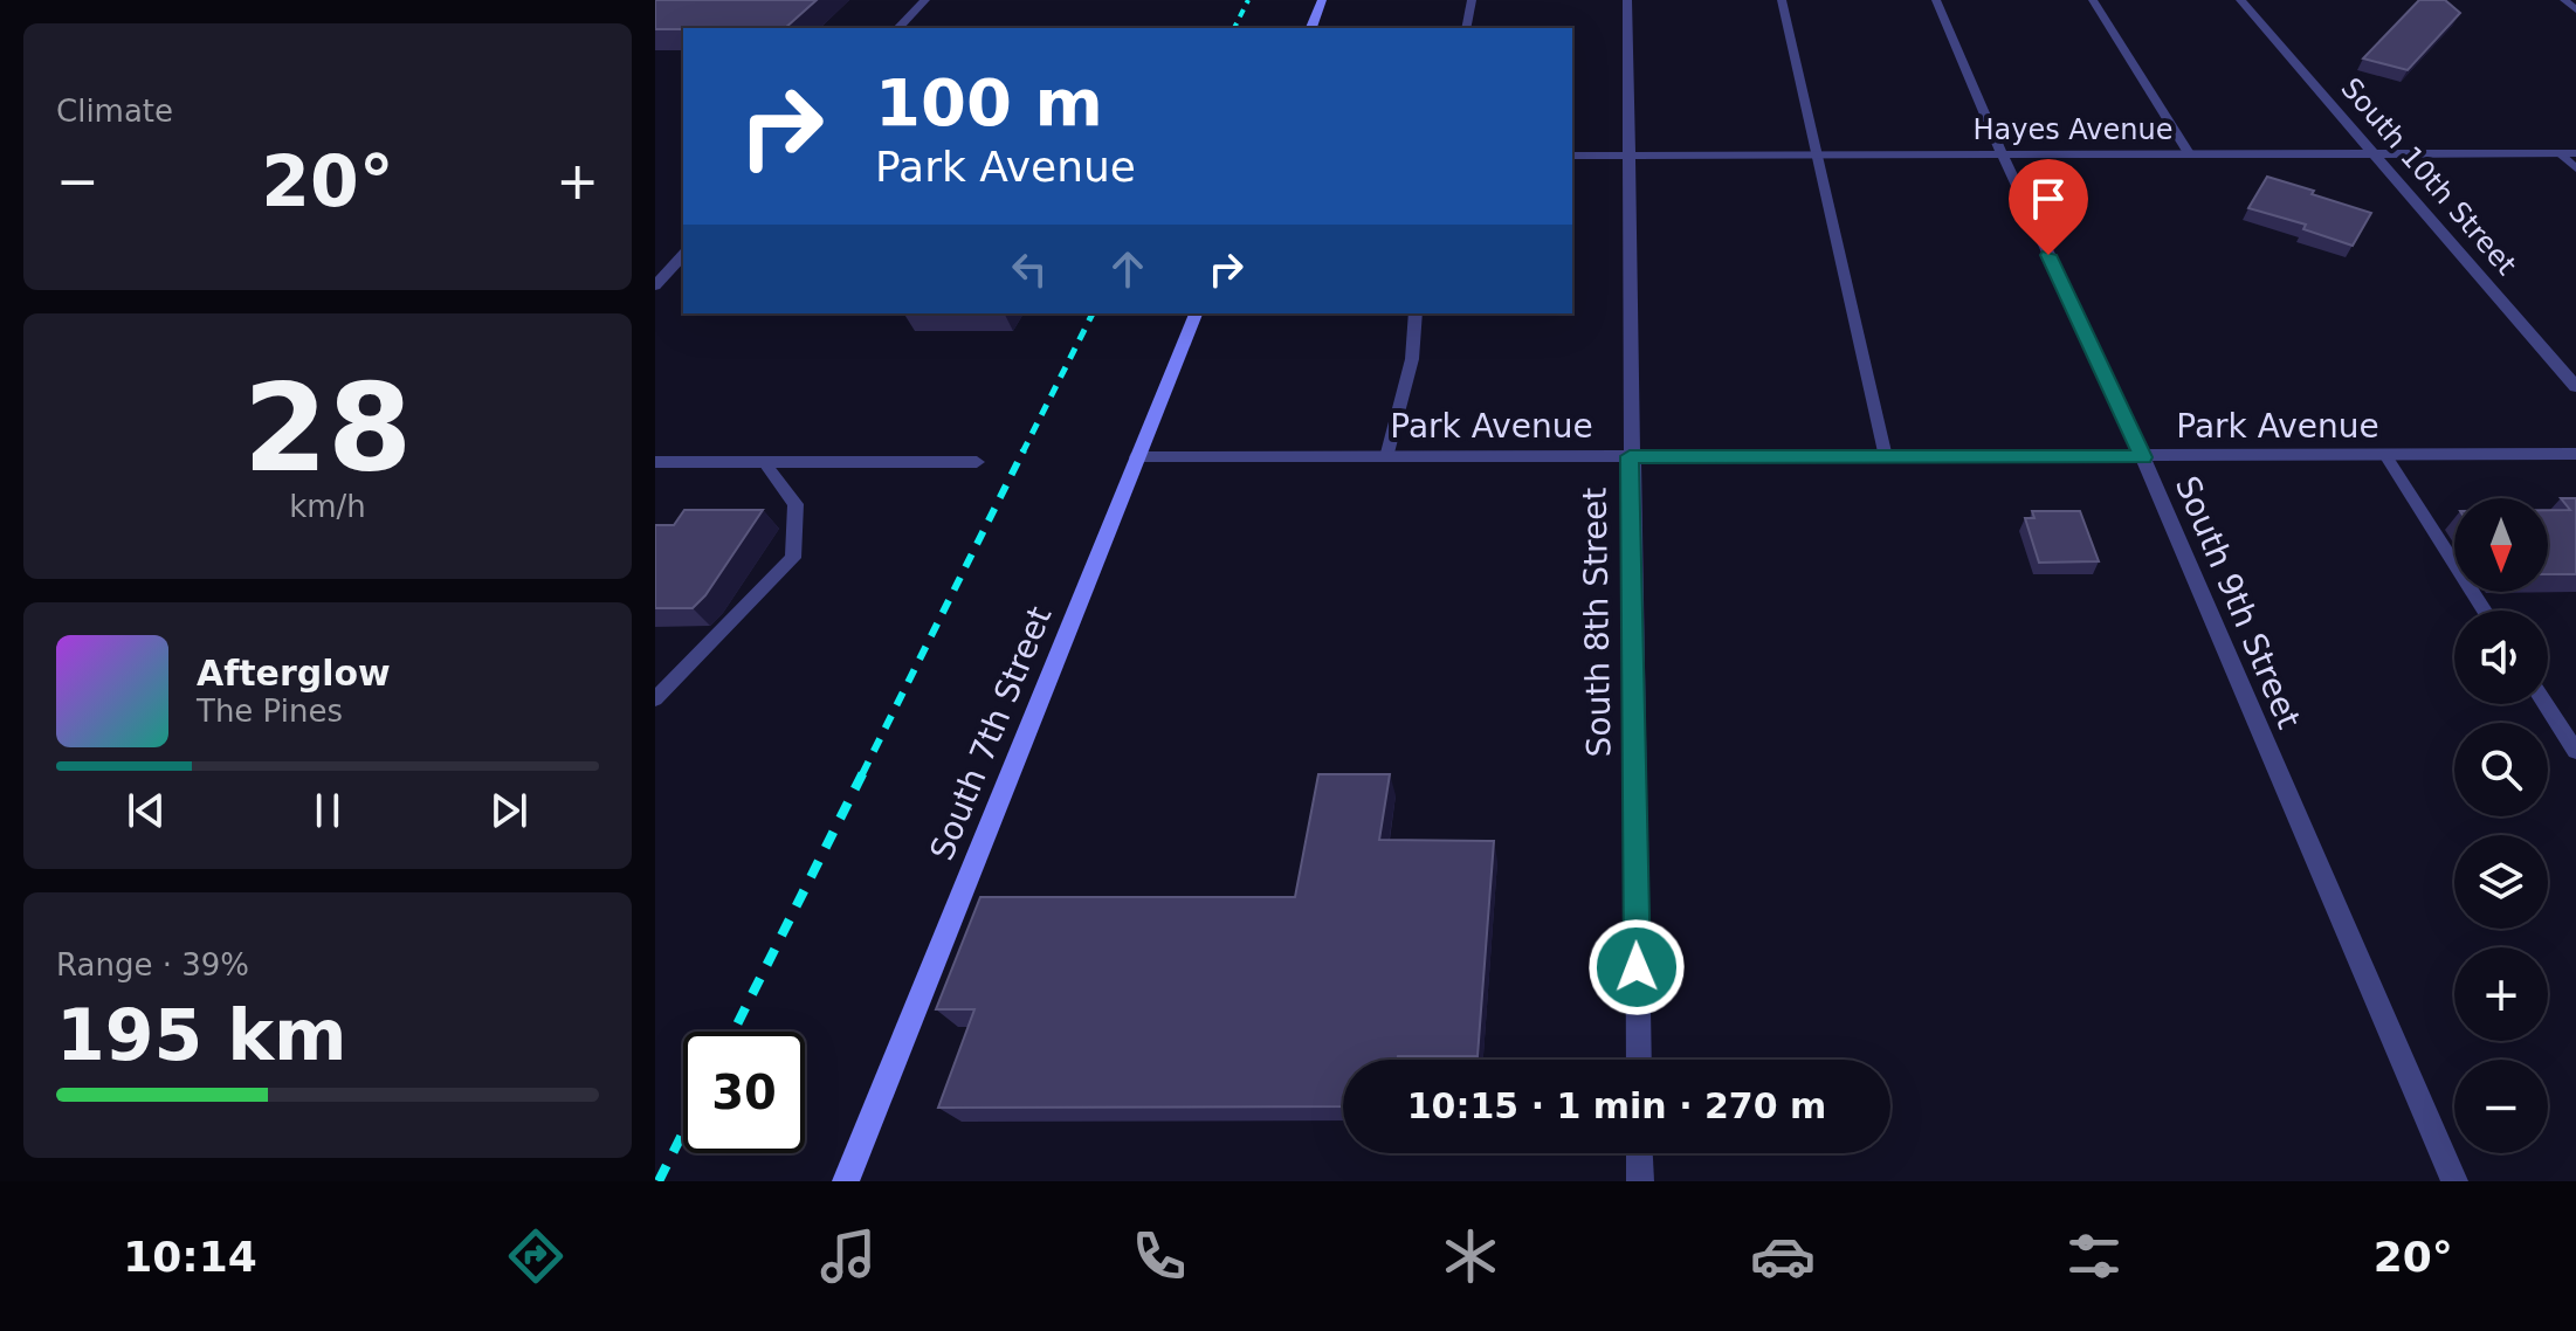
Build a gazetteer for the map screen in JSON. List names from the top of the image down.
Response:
{
  "streets": {
    "street": [
      "Hayes Avenue",
      "South 10th Street",
      "Park Avenue",
      "South 9th Street",
      "South 8th Street",
      "South 7th Street"
    ]
  },
  "crossings": [
    ["Hayes Avenue", "South 10th Street"],
    ["Hayes Avenue", "South 9th Street"],
    ["Hayes Avenue", "South 8th Street"],
    ["Park Avenue", "South 9th Street"],
    ["Park Avenue", "South 8th Street"],
    ["Park Avenue", "South 7th Street"]
  ],
  "north": "bottom",
  "page": {
    "tile": [
      "Climate",
      ["28", "km/h"],
      ["Range · 39%", "195 km"]
    ],
    "turn": ["100 m", "Park Avenue"],
    "heat": ["−", "20°", "+"],
    "map_buttons": ["+", "−"],
    "song": ["Afterglow", "The Pines"],
    "limit": "30",
    "trip": "10:15 · 1 min · 270 m",
    "tabs": ["10:14", "20°"]
  }
}
